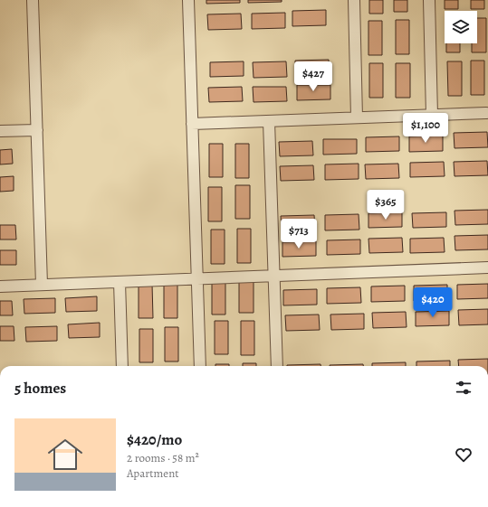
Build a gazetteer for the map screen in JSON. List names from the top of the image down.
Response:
{
  "page": {
    "price": [
      "$427",
      "$1,100",
      "$365",
      "$713",
      "$420"
    ],
    "heading": "5 homes",
    "list": [
      {
        "name": "$420/mo",
        "note": "2 rooms · 58 m² · Apartment"
      }
    ]
  }
}
